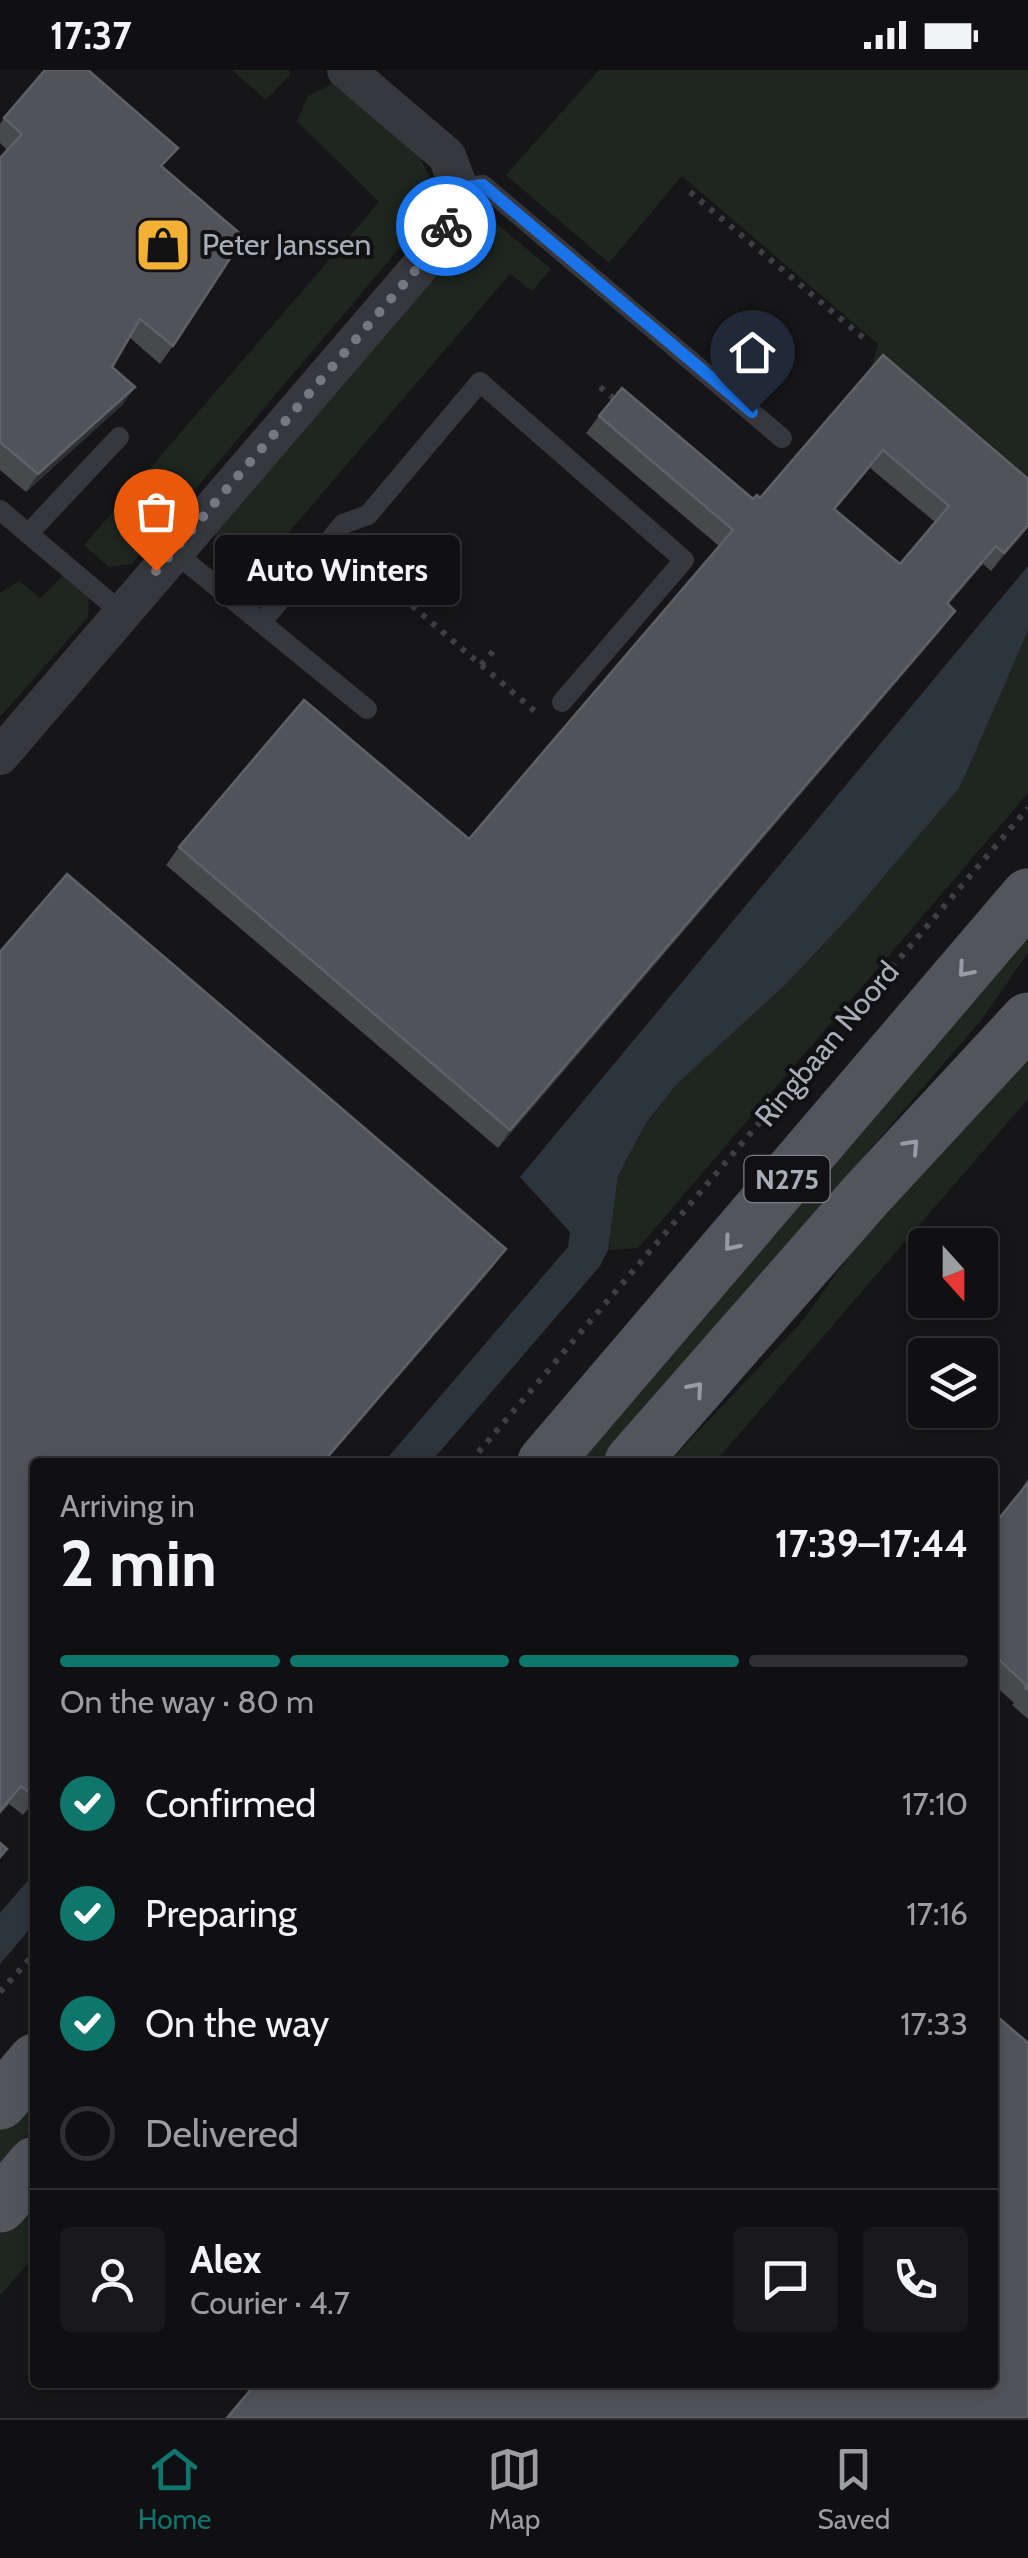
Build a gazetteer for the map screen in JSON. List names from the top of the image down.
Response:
{
  "streets": {
    "main road": ["Ringbaan Noord", "N275"]
  },
  "places": {
    "shop": ["Peter Janssen"],
    "other": ["Auto Winters"]
  },
  "north": "bottom",
  "page": {
    "status": "17:37",
    "bubble": "Auto Winters",
    "heading": ["2 min", "Arriving in", "17:39–17:44"],
    "panel": ["Alex", "Courier · 4.7"],
    "bar": "On the way · 80 m",
    "list": [
      ["Confirmed", "17:10"],
      ["Preparing", "17:16"],
      ["On the way", "17:33"],
      "Delivered"
    ],
    "tabs": ["Home", "Map", "Saved"]
  }
}
